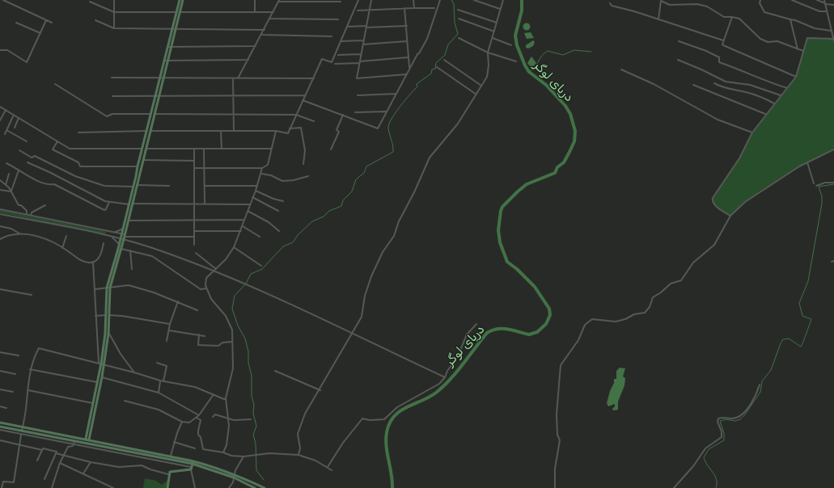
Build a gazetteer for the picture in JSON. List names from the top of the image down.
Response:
{
  "water": ["دریای لوگر"]
}
